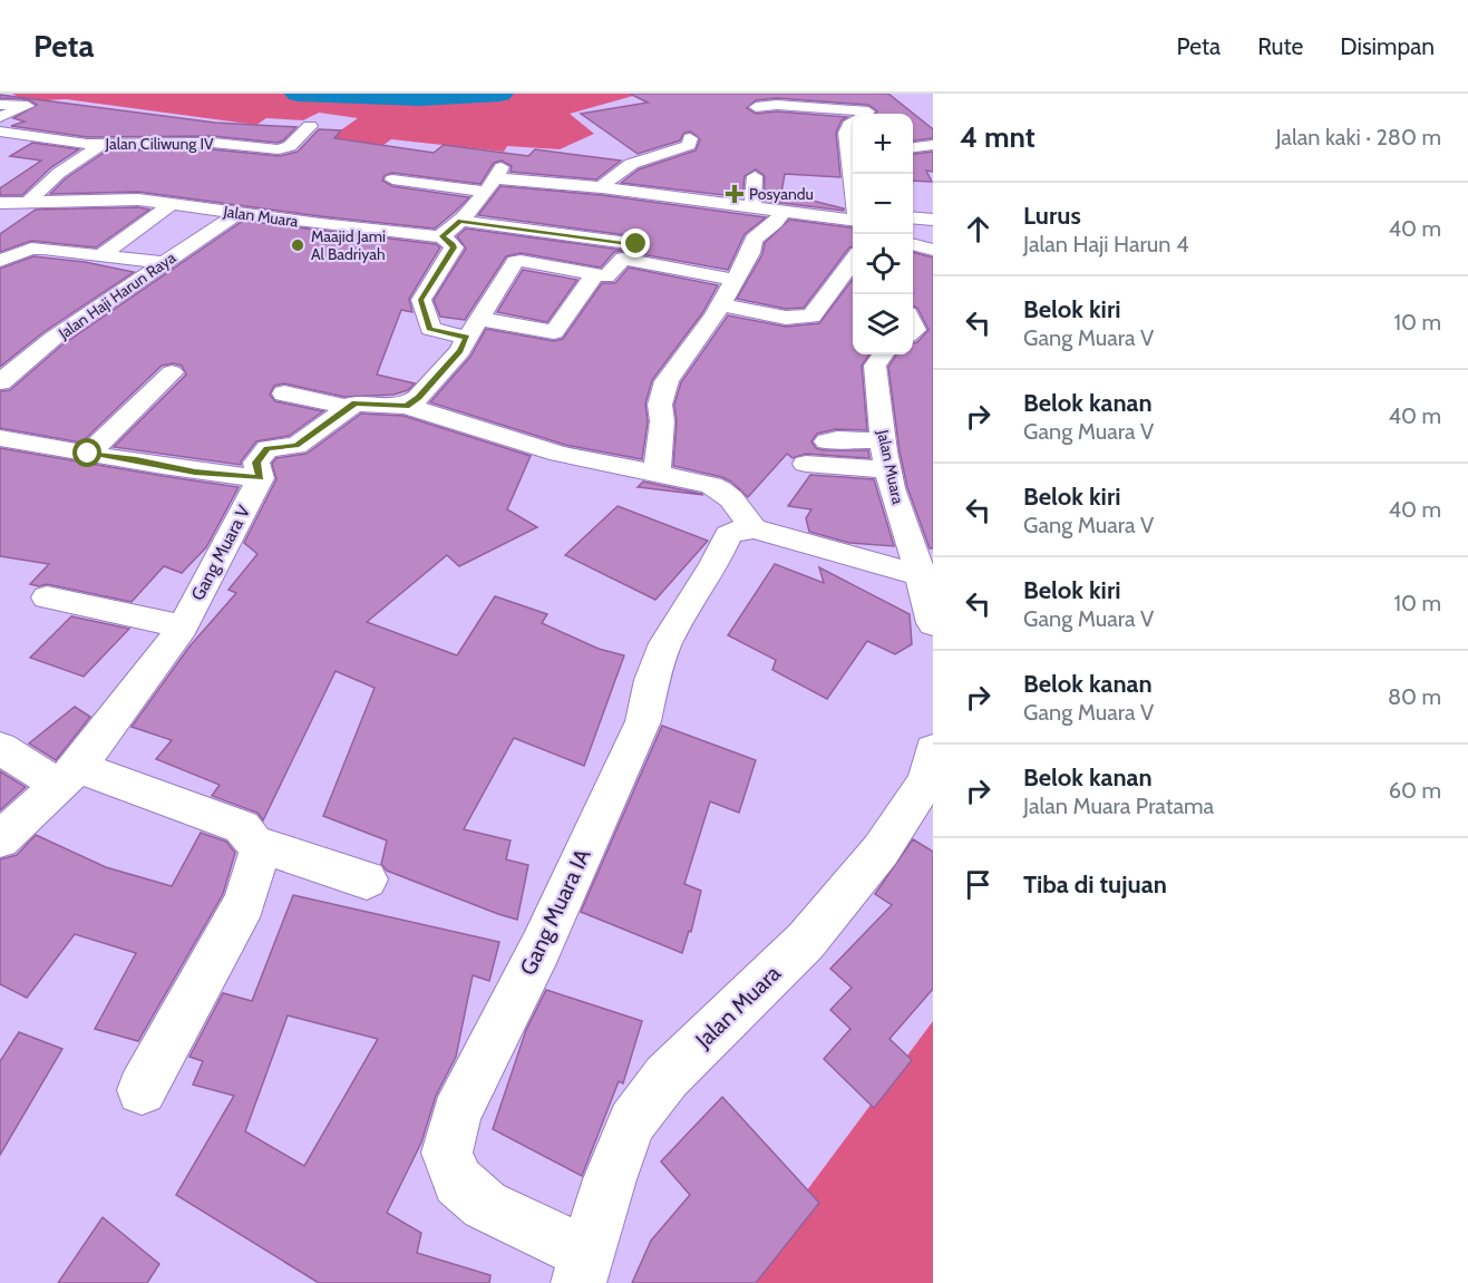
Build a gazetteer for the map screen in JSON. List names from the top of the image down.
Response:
{
  "streets": {
    "street": [
      "Jalan Ciliwung IV",
      "Jalan Muara",
      "Jalan Haji Harun Raya",
      "Gang Muara V",
      "Gang Muara IA"
    ]
  },
  "crossings": [
    ["Jalan Muara", "Jalan Haji Harun Raya"],
    ["Jalan Muara", "Gang Muara IA"]
  ],
  "places": {
    "health": ["Posyandu"],
    "other": ["Maajid Jami Al Badriyah"]
  },
  "page": {
    "header": "Peta",
    "nav": ["Peta", "Rute", "Disimpan"],
    "heading": ["4 mnt", "Jalan kaki · 280 m"],
    "map_buttons": ["+", "−"],
    "list": [
      ["Lurus", "Jalan Haji Harun 4", "40 m"],
      ["Belok kiri", "Gang Muara V", "10 m"],
      ["Belok kanan", "Gang Muara V", "40 m"],
      ["Belok kiri", "Gang Muara V", "40 m"],
      ["Belok kiri", "Gang Muara V", "10 m"],
      ["Belok kanan", "Gang Muara V", "80 m"],
      ["Belok kanan", "Jalan Muara Pratama", "60 m"],
      "Tiba di tujuan"
    ]
  }
}
